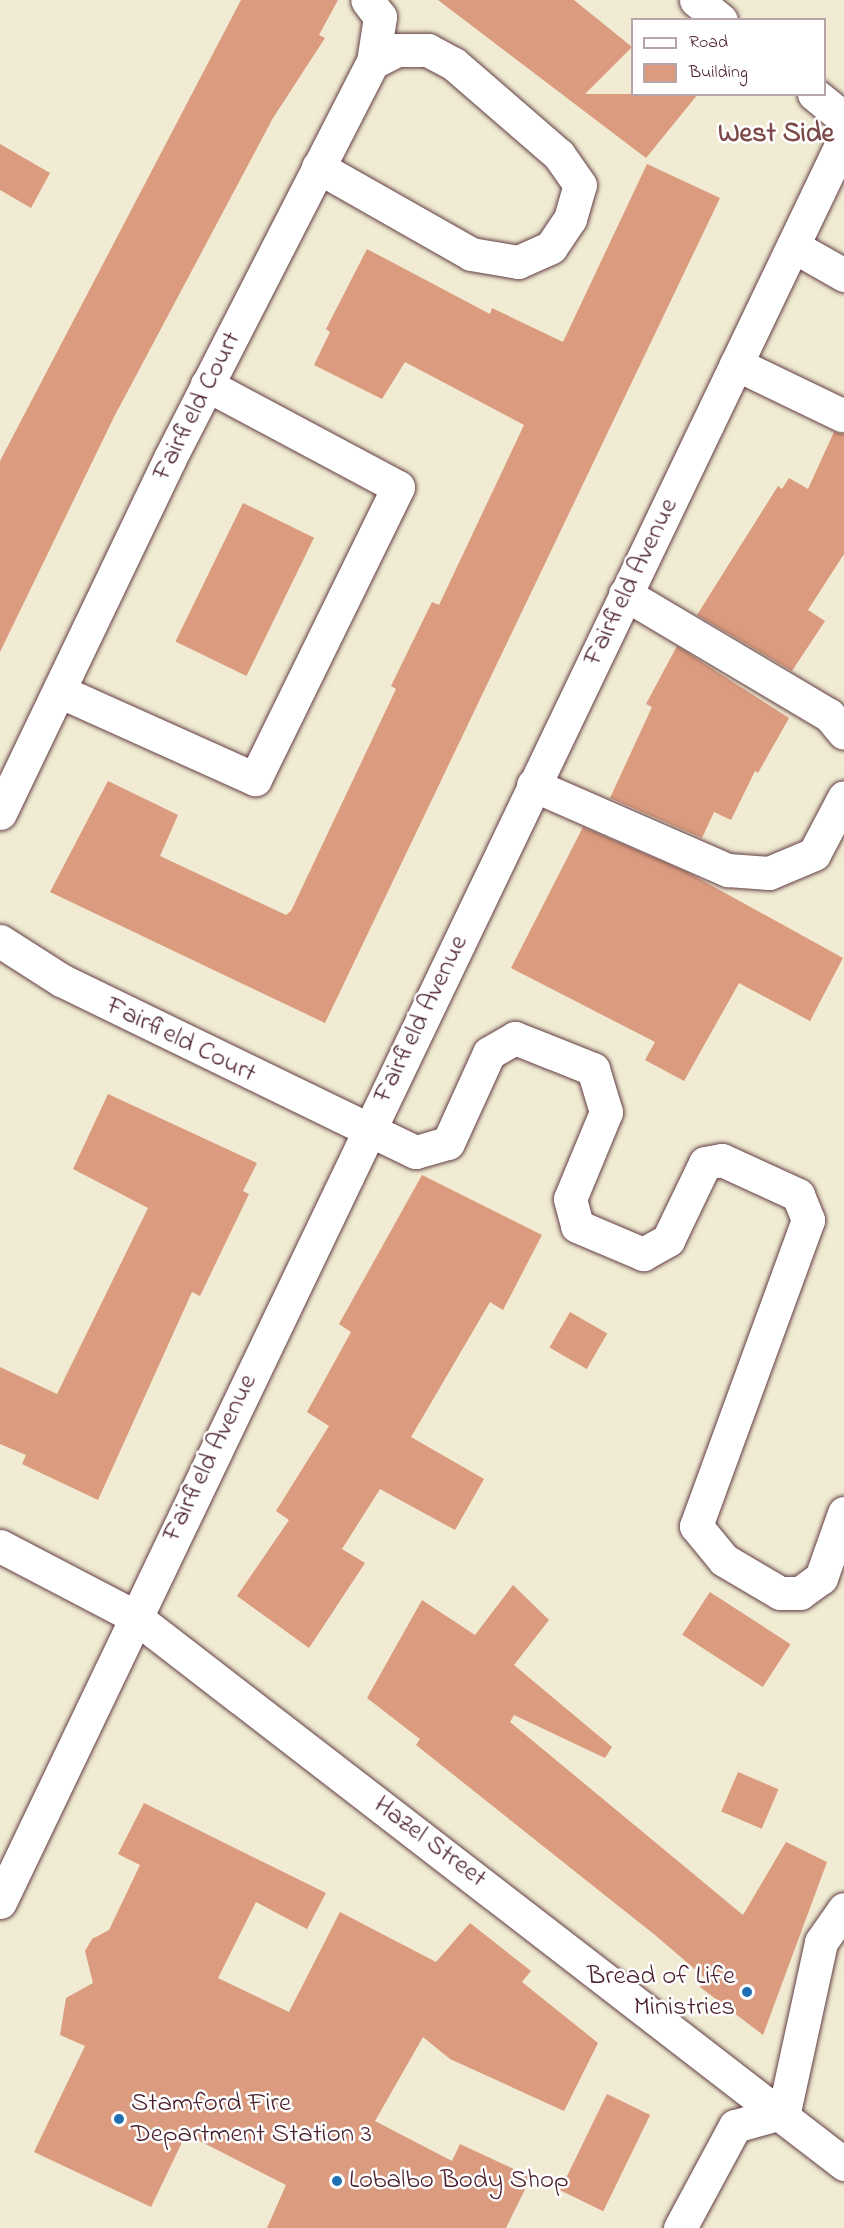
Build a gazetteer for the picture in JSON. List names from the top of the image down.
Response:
{
  "streets": {
    "street": ["Fairfield Court", "Fairfield Avenue", "Hazel Street"]
  },
  "crossings": [
    ["Fairfield Court", "Fairfield Avenue"],
    ["Fairfield Avenue", "Hazel Street"]
  ],
  "districts": ["West Side"],
  "places": ["Bread of Life Ministries", "Stamford Fire Department Station 3", "Lobalbo Body Shop"],
  "legend": ["Road", "Building"]
}
